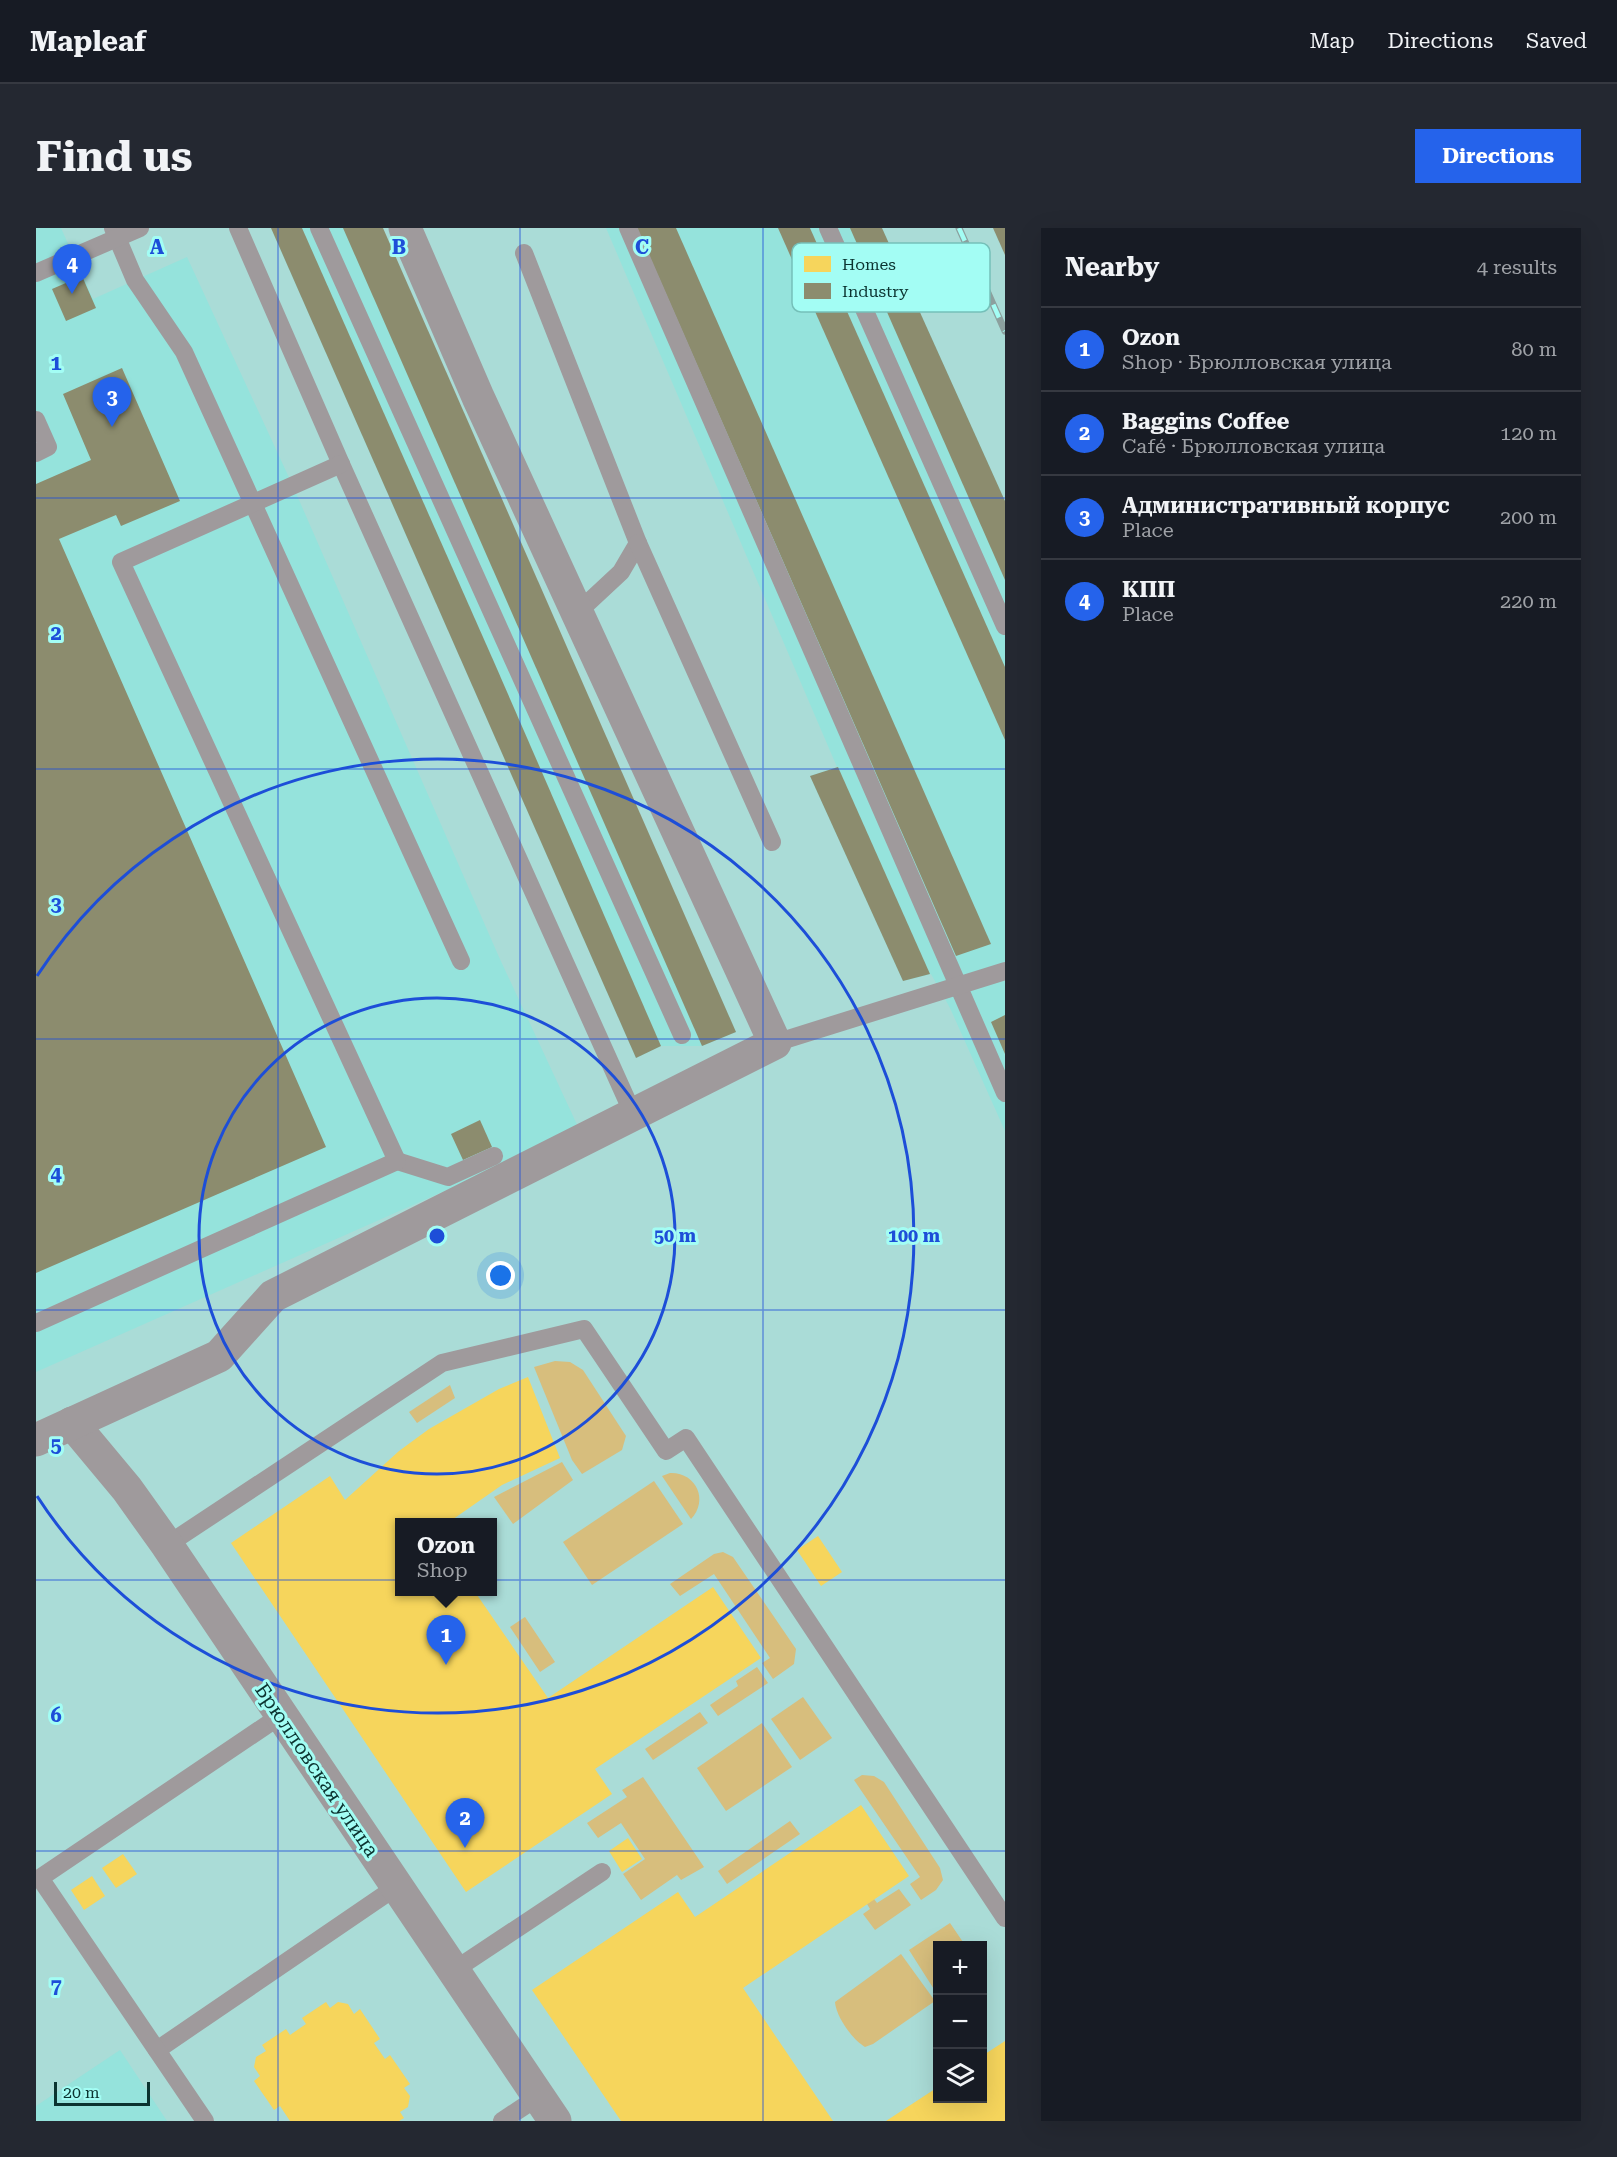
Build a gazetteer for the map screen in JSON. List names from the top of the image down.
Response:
{
  "streets": {
    "street": ["Брюлловская улица"]
  },
  "legend": ["Homes", "Industry"],
  "scale_bar": "20 m",
  "page": {
    "header": "Mapleaf",
    "nav": ["Map", "Directions", "Saved"],
    "buttons": "Directions",
    "title": "Find us",
    "heading": ["Nearby", "4 results"],
    "pins": [
      "4",
      "3",
      "1",
      "2"
    ],
    "list": [
      {
        "mark": "1",
        "name": "Ozon",
        "note": "Shop · Брюлловская улица",
        "value": "80 m"
      },
      {
        "mark": "2",
        "name": "Baggins Coffee",
        "note": "Café · Брюлловская улица",
        "value": "120 m"
      },
      {
        "mark": "3",
        "name": "Административный корпус",
        "note": "Place",
        "value": "200 m"
      },
      {
        "mark": "4",
        "name": "КПП",
        "note": "Place",
        "value": "220 m"
      }
    ],
    "popup": ["Ozon", "Shop"],
    "map_buttons": ["+", "−"],
    "scale": "20 m"
  },
  "grid": {
    "columns": ["A", "B", "C"],
    "rows": [
      "1",
      "2",
      "3",
      "4",
      "5",
      "6",
      "7"
    ]
  },
  "rings": ["50 m", "100 m"]
}
